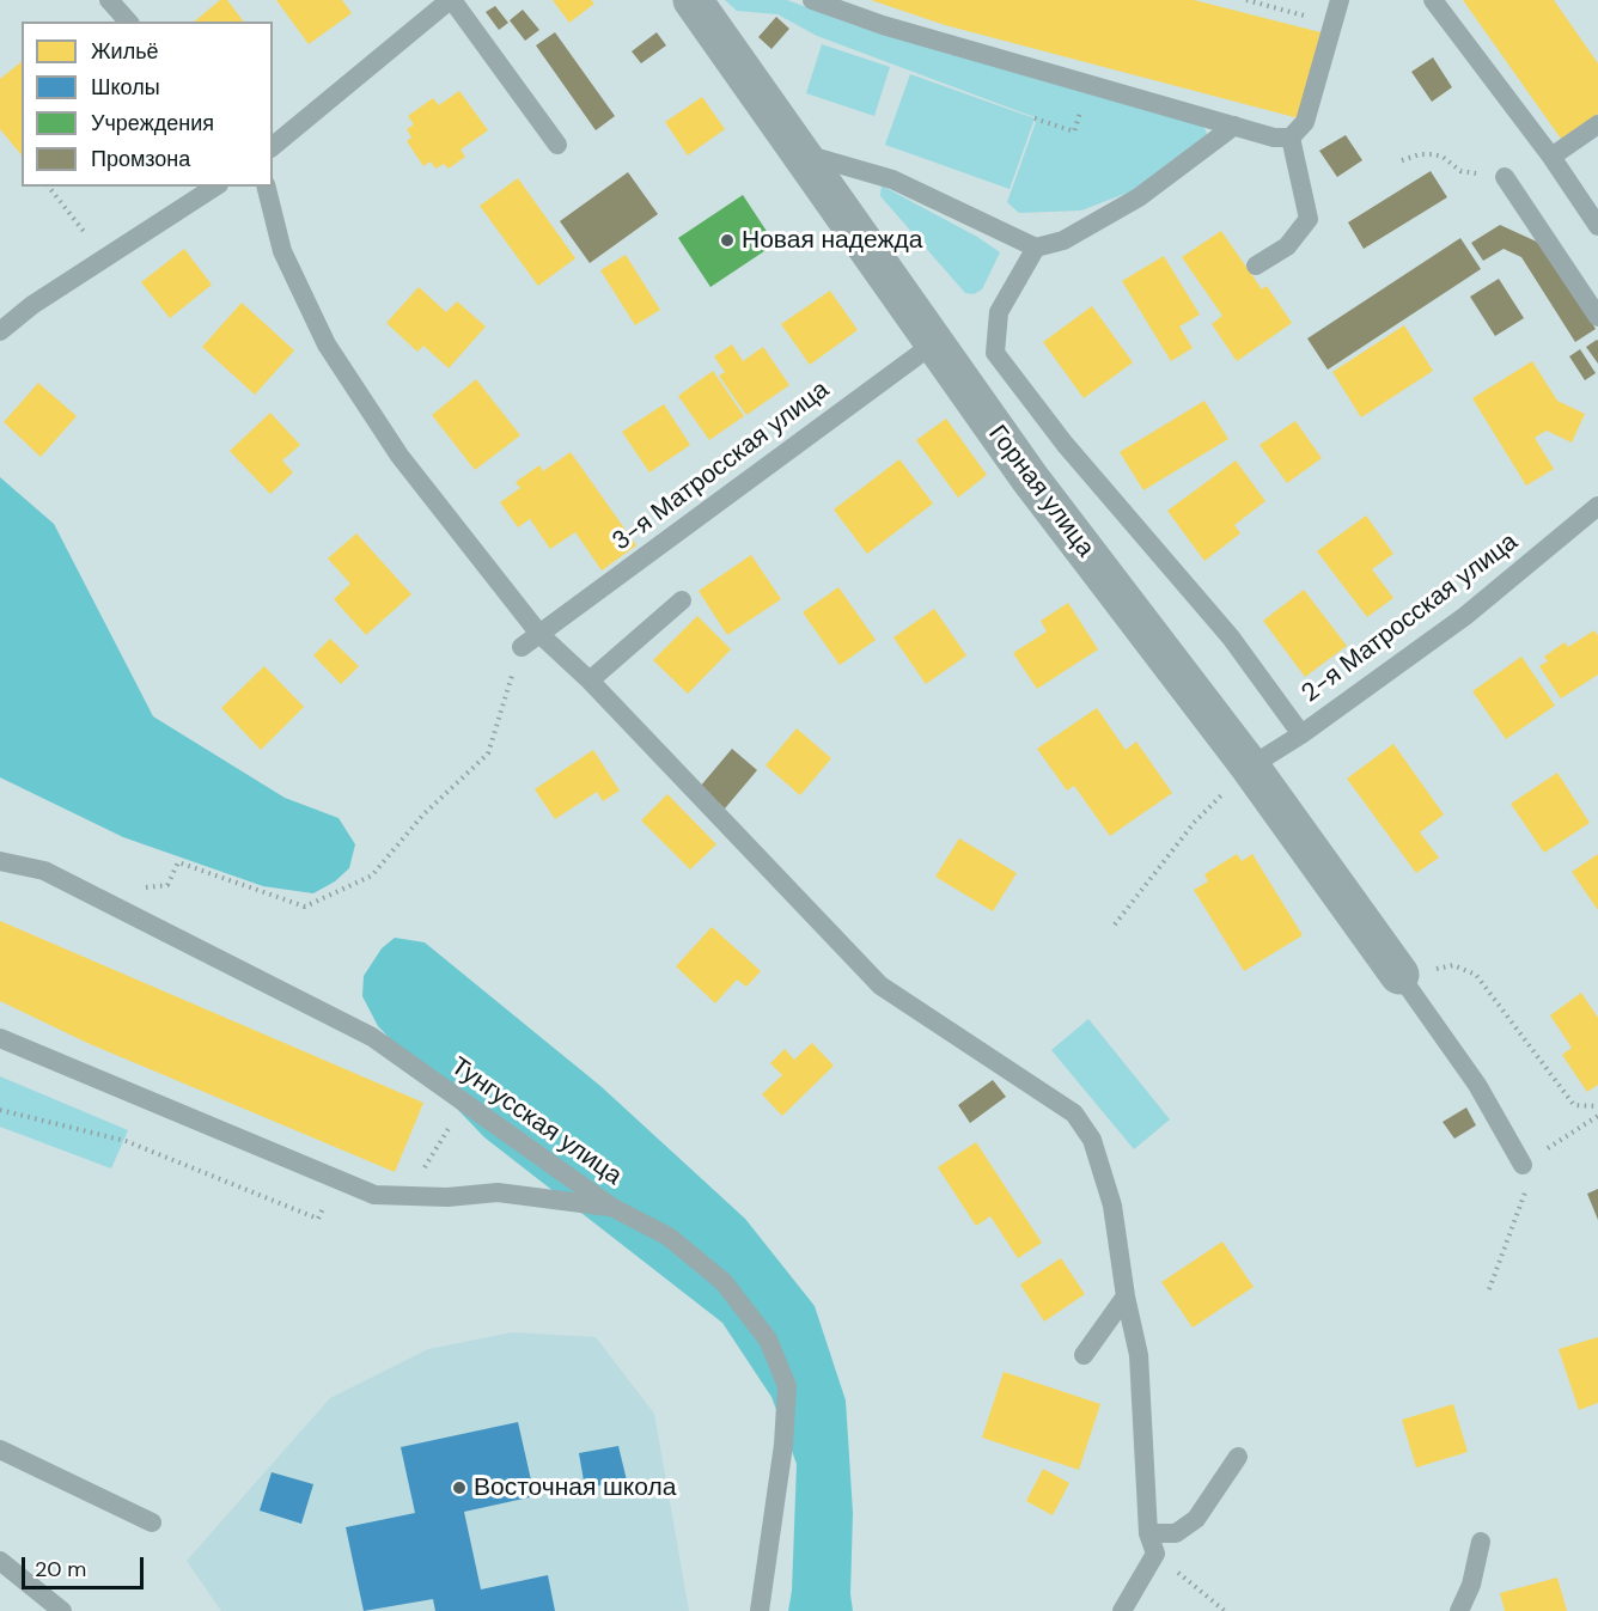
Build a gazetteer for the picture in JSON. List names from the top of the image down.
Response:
{
  "streets": {
    "street": ["Горная улица"],
    "lane": ["3-я Матросская улица", "2-я Матросская улица", "Тунгусская улица"]
  },
  "crossings": [
    ["3-я Матросская улица", "Горная улица"],
    ["Горная улица", "2-я Матросская улица"]
  ],
  "places": ["Новая надежда", "Восточная школа"],
  "legend": [
    "Жильё",
    "Школы",
    "Учреждения",
    "Промзона"
  ],
  "scale_bar": "20 m"
}
